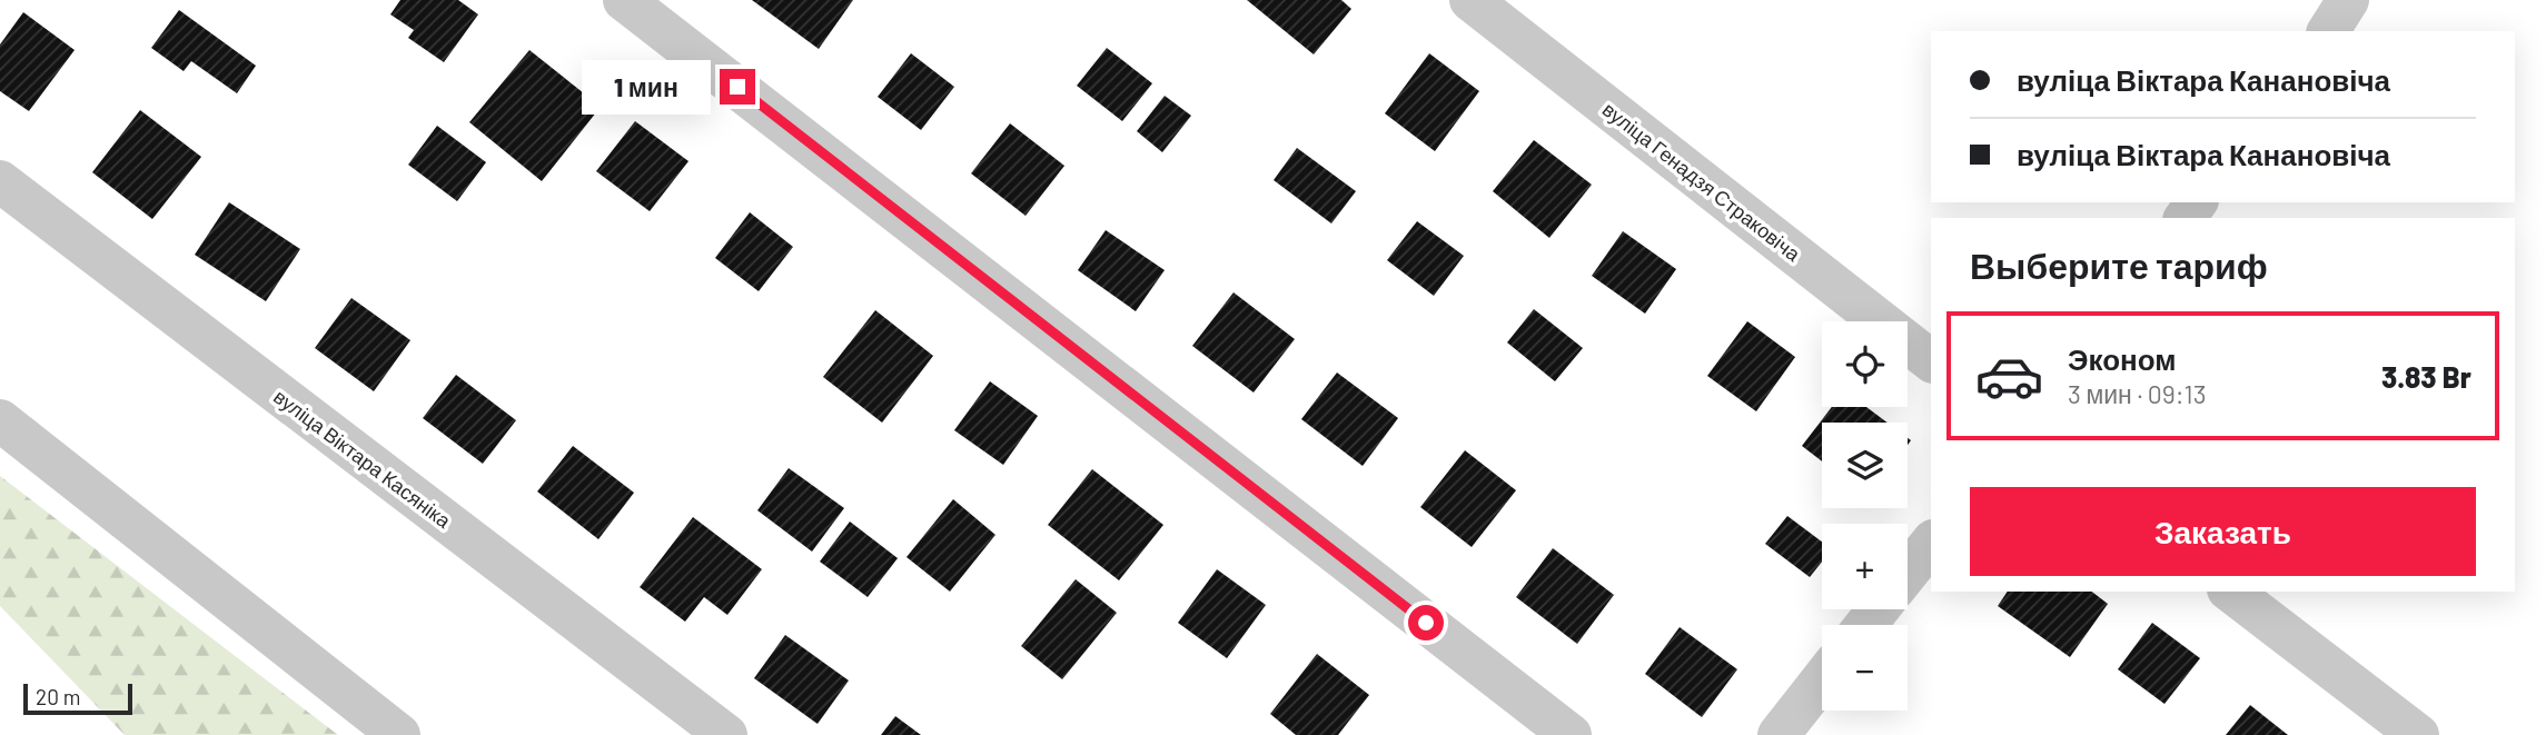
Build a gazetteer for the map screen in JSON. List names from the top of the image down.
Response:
{
  "streets": {
    "street": ["вуліца Генадзя Страковіча", "вуліца Віктара Касяніка"]
  },
  "scale_bar": "20 m",
  "page": {
    "banner": ["вуліца Віктара Канановіча", "вуліца Віктара Канановіча"],
    "bubble": "1 мин",
    "heading": "Выберите тариф",
    "list": [
      {
        "name": "Эконом",
        "note": "3 мин · 09:13",
        "value": "3.83 Br"
      }
    ],
    "map_buttons": ["+", "−"],
    "buttons": "Заказать",
    "scale": "20 m"
  }
}
